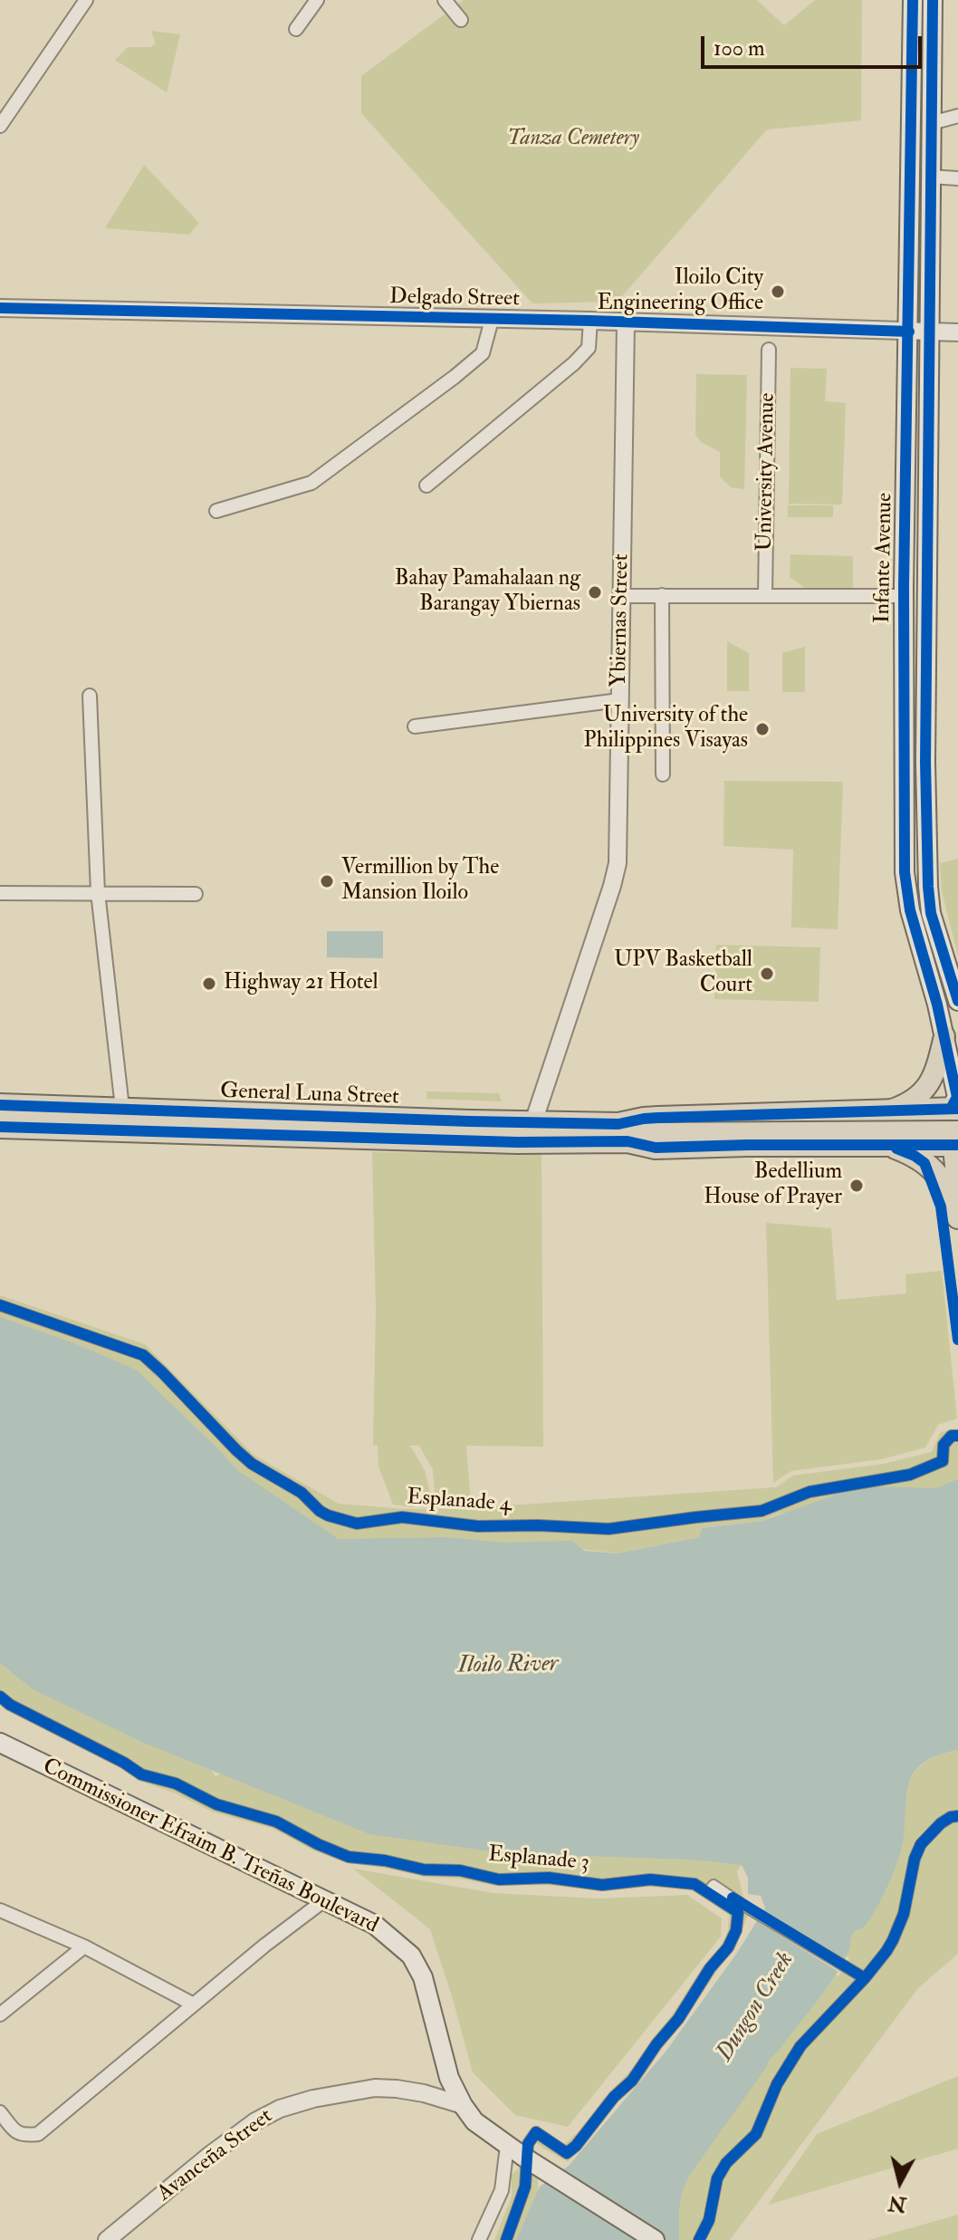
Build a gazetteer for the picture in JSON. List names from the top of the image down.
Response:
{
  "streets": {
    "highway": ["General Luna Street"],
    "main road": ["Infante Avenue", "Commissioner Efraim B. Treñas Boulevard"],
    "street": [
      "Delgado Street",
      "University Avenue",
      "Ybiernas Street",
      "Esplanade 4",
      "Esplanade 3",
      "Avanceña Street"
    ]
  },
  "crossings": [
    ["Delgado Street", "Infante Avenue"],
    ["Delgado Street", "Ybiernas Street"],
    ["Infante Avenue", "General Luna Street"],
    ["Ybiernas Street", "General Luna Street"],
    ["Commissioner Efraim B. Treñas Boulevard", "Esplanade 3"],
    ["Commissioner Efraim B. Treñas Boulevard", "Avanceña Street"]
  ],
  "water": ["Iloilo River", "Dungon Creek"],
  "parks": ["Tanza Cemetery"],
  "places": [
    "Iloilo City Engineering Office",
    "Bahay Pamahalaan ng Barangay Ybiernas",
    "University of the Philippines Visayas",
    "Vermillion by The Mansion Iloilo",
    "UPV Basketball Court",
    "Highway 21 Hotel",
    "Bedellium House of Prayer"
  ],
  "scale_bar": "100 m",
  "north": "bottom"
}
